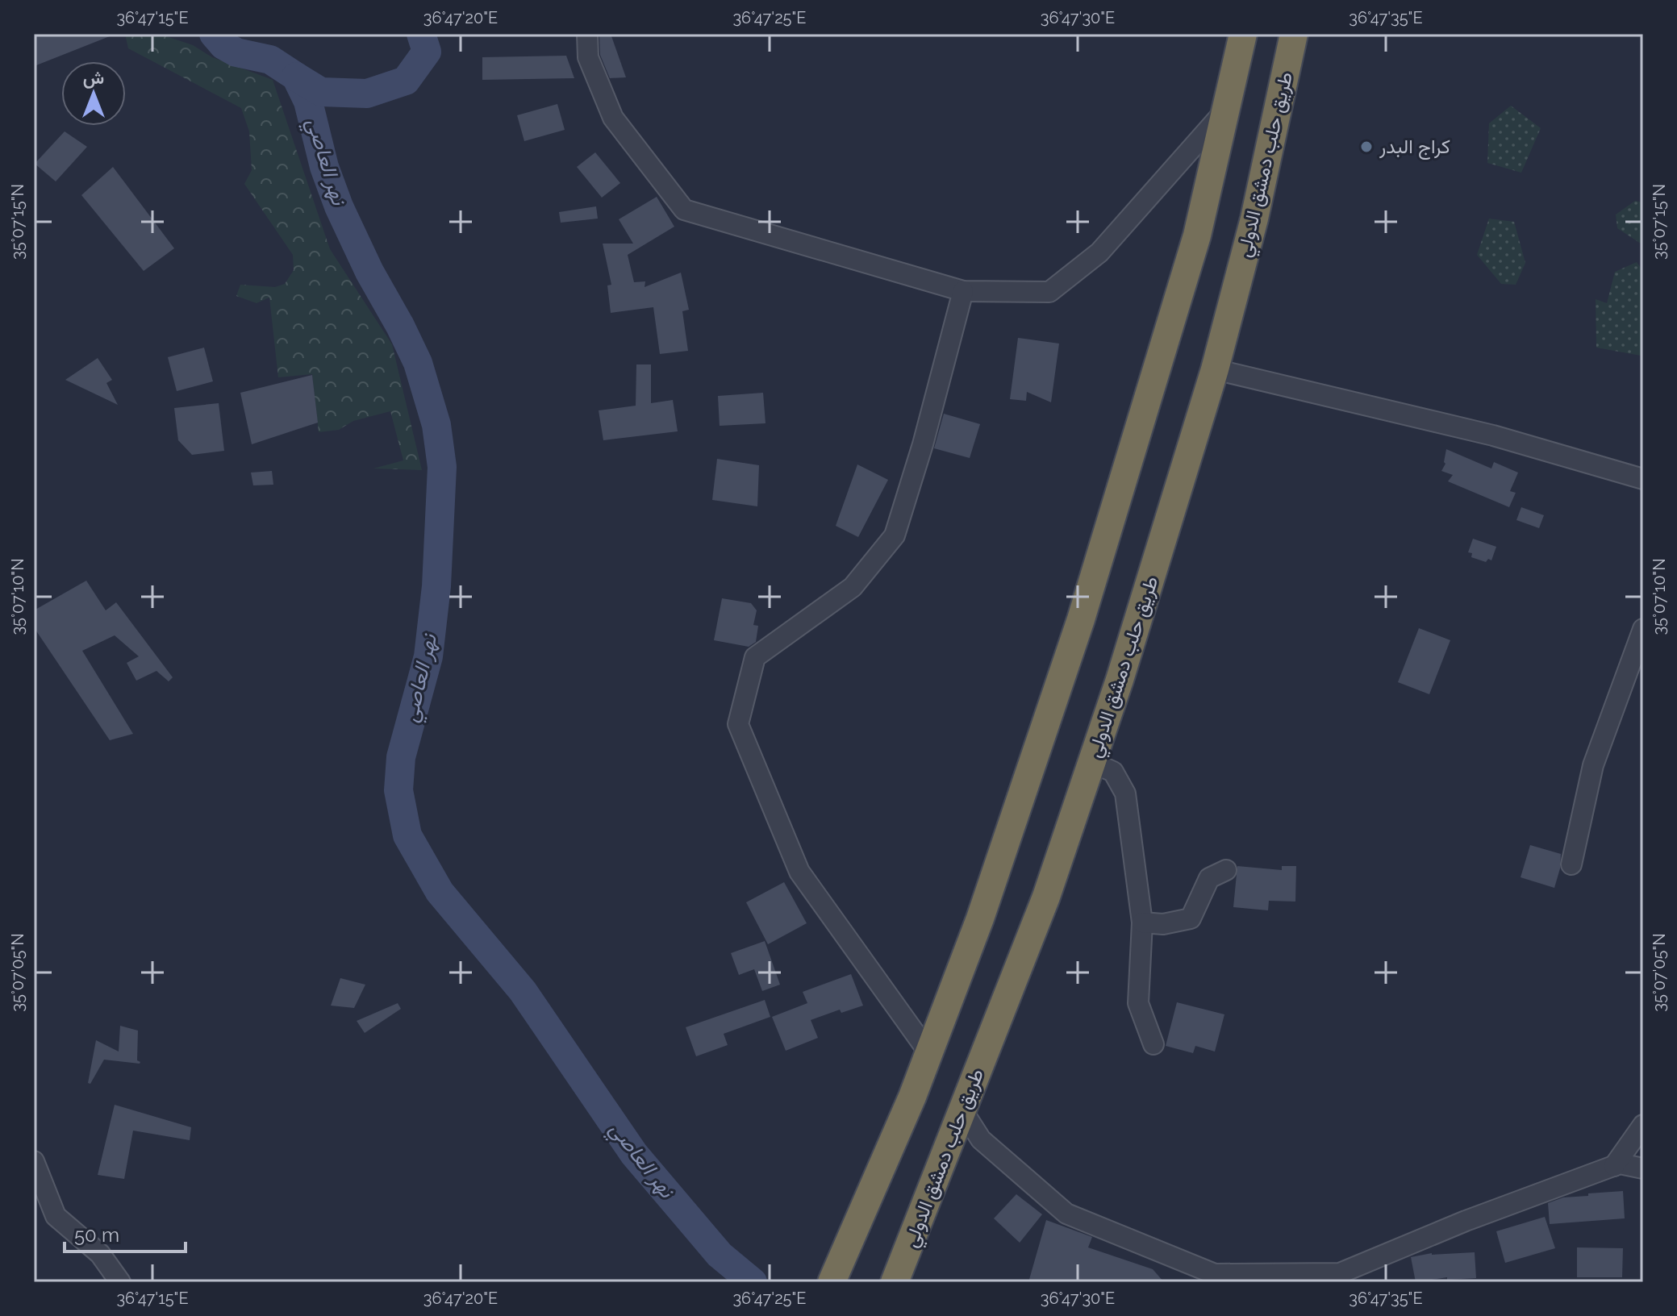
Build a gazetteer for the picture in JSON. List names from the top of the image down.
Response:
{
  "streets": {
    "highway": ["طريق حلب دمشق الدولي"]
  },
  "water": ["نهر العاصي"],
  "places": ["كراج البدر"],
  "scale_bar": "50 m",
  "north": "top",
  "coordinates": [
    "36°47'15\"E",
    "36°47'20\"E",
    "36°47'25\"E",
    "36°47'30\"E",
    "36°47'35\"E",
    "35°07'15\"N",
    "35°07'10\"N",
    "35°07'05\"N"
  ]
}
